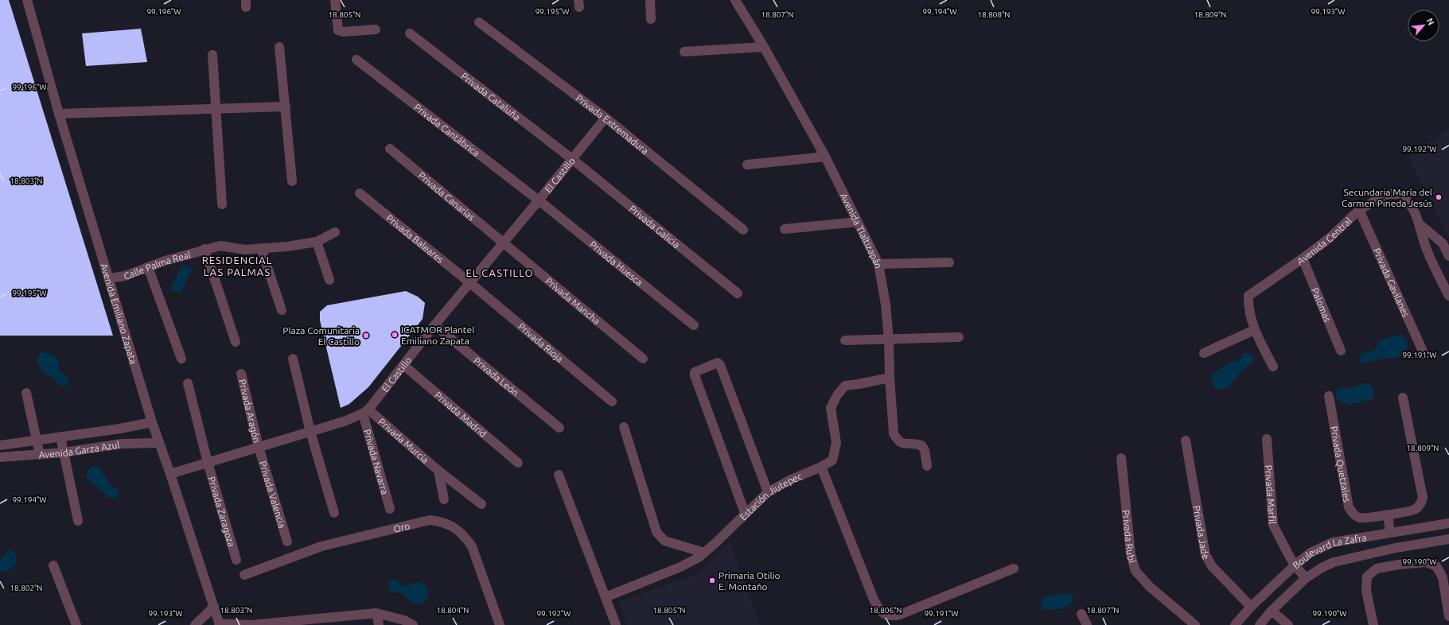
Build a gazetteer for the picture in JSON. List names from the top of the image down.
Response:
{
  "streets": {
    "street": [
      "Privada Cataluña",
      "Privada Extremadura",
      "Privada Cantábrica",
      "El Castillo",
      "Privada Canarias",
      "Privada Galicia",
      "Avenida Tlaltizapán",
      "Privada Baleares",
      "Avenida Central",
      "Privada Huesca",
      "Calle Palma Real",
      "Privada Gavilanes",
      "Privada Mancha",
      "Palomas",
      "Avenida Emiliano Zapata",
      "Privada Rioja",
      "Privada León",
      "Privada Aragón",
      "Privada Madrid",
      "Privada Murcia",
      "Avenida Garza Azul",
      "Privada Navarra",
      "Privada Quetzales",
      "Privada Marfil",
      "Privada Valencia",
      "Estación Jiutepec",
      "Privada Zaragoza",
      "Oro",
      "Privada Jade",
      "Privada Rubí",
      "Boulevard La Zafra"
    ]
  },
  "crossings": [
    ["Privada Cataluña", "El Castillo"],
    ["Privada Cataluña", "Privada Galicia"],
    ["Privada Extremadura", "El Castillo"],
    ["Privada Cantábrica", "El Castillo"],
    ["Privada Cantábrica", "Privada Huesca"],
    ["El Castillo", "Privada Canarias"],
    ["El Castillo", "Privada Galicia"],
    ["El Castillo", "Privada Baleares"],
    ["El Castillo", "Privada Huesca"],
    ["El Castillo", "Privada Mancha"],
    ["El Castillo", "Avenida Emiliano Zapata"],
    ["El Castillo", "Privada Rioja"],
    ["El Castillo", "Privada León"],
    ["El Castillo", "Privada Aragón"],
    ["El Castillo", "Privada Madrid"],
    ["El Castillo", "Privada Murcia"],
    ["El Castillo", "Privada Navarra"],
    ["El Castillo", "Privada Valencia"],
    ["El Castillo", "Privada Zaragoza"],
    ["Privada Canarias", "Privada Mancha"],
    ["Avenida Tlaltizapán", "Estación Jiutepec"],
    ["Privada Baleares", "Privada Rioja"],
    ["Avenida Central", "Privada Gavilanes"],
    ["Avenida Central", "Palomas"],
    ["Calle Palma Real", "Avenida Emiliano Zapata"],
    ["Avenida Emiliano Zapata", "Avenida Garza Azul"],
    ["Privada Aragón", "Privada Valencia"],
    ["Privada Murcia", "Privada Navarra"],
    ["Privada Marfil", "Boulevard La Zafra"],
    ["Privada Jade", "Boulevard La Zafra"]
  ],
  "districts": ["RESIDENCIAL LAS PALMAS", "EL CASTILLO"],
  "places": [
    "Secundaria María del Carmen Pineda Jesús",
    "ICATMOR Plantel Emiliano Zapata",
    "Plaza Comunitaria El Castillo",
    "Primaria Otilio E. Montaño"
  ],
  "north": "top right",
  "coordinates": [
    "99.196°W",
    "99.195°W",
    "99.194°W",
    "99.193°W",
    "18.805°N",
    "18.807°N",
    "18.808°N",
    "18.809°N",
    "99.192°W",
    "18.803°N",
    "99.191°W",
    "99.190°W",
    "18.802°N",
    "18.804°N",
    "18.806°N"
  ]
}
